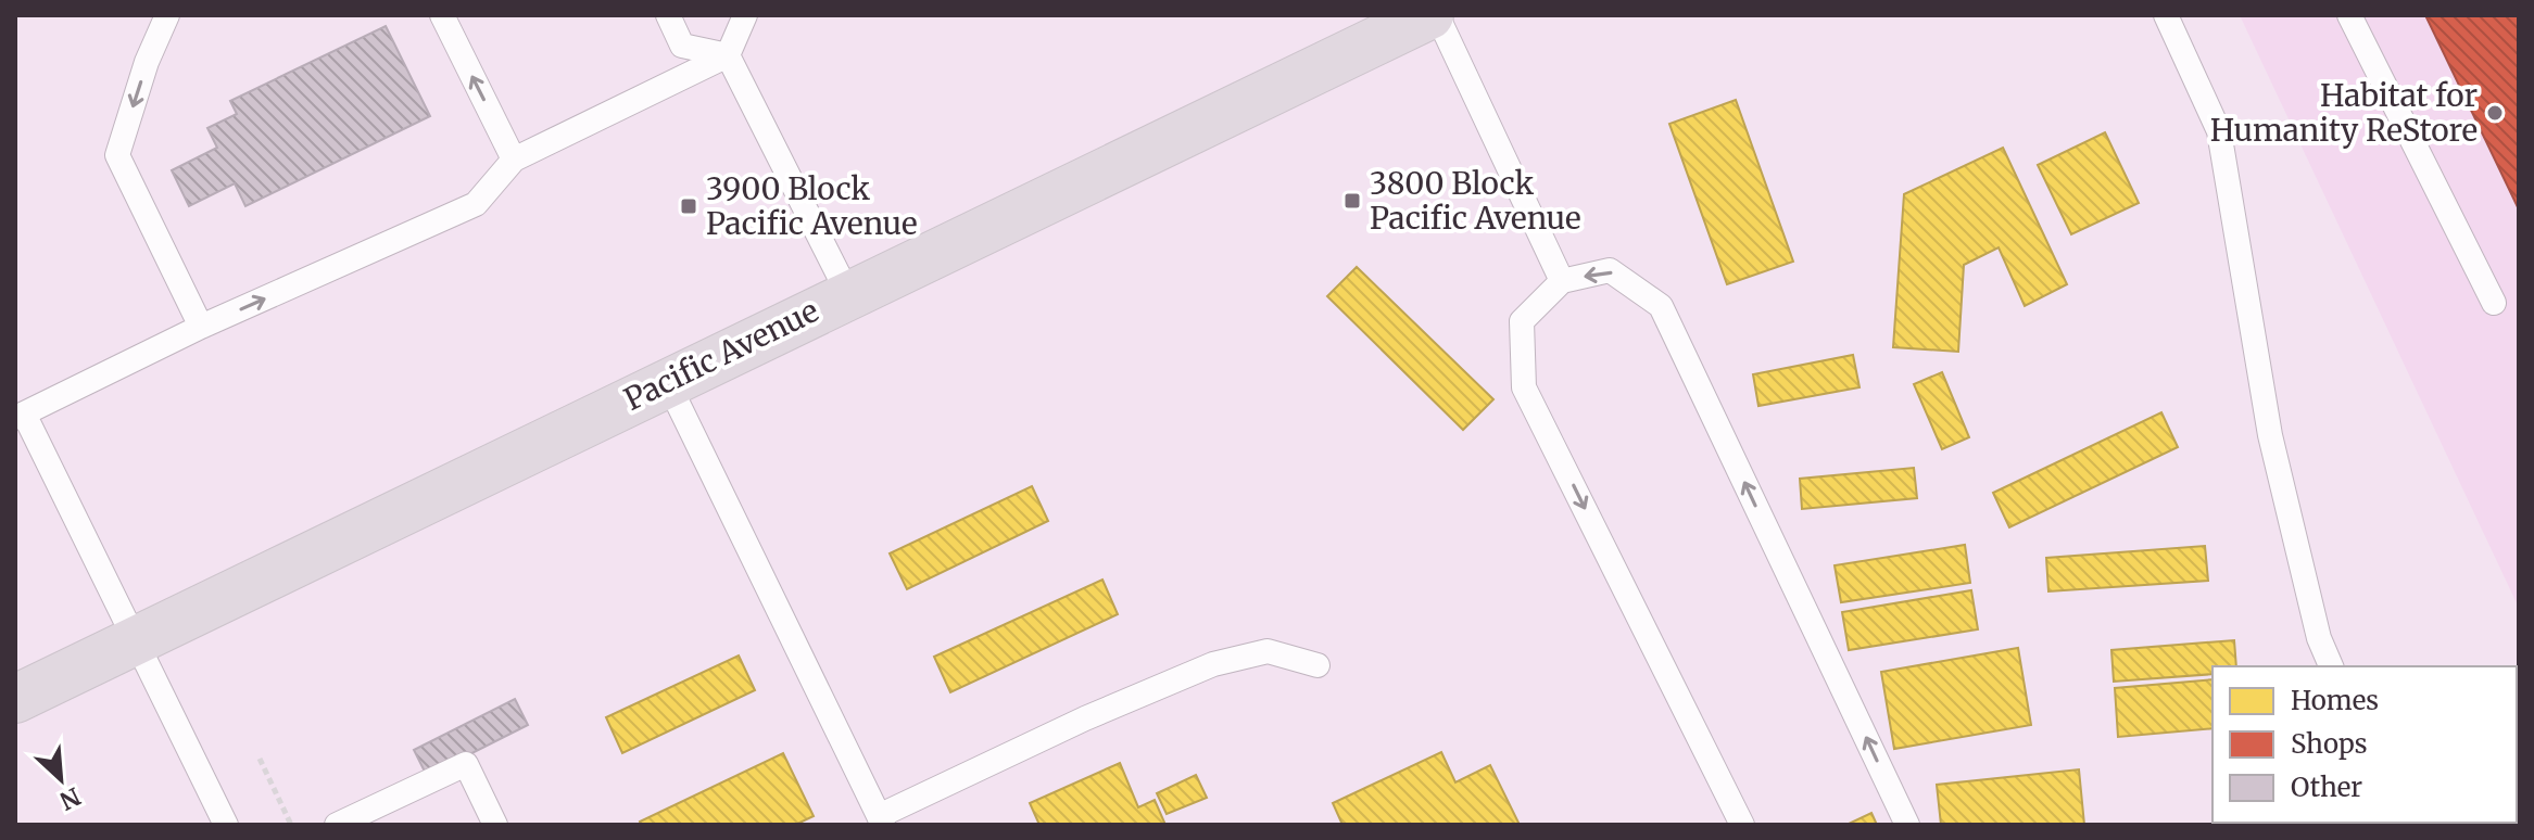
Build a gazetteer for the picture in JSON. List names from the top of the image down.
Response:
{
  "streets": {
    "highway": ["Pacific Avenue"]
  },
  "places": {
    "other": ["Habitat for Humanity ReStore"],
    "transit": ["3800 Block Pacific Avenue", "3900 Block Pacific Avenue"]
  },
  "legend": ["Homes", "Shops", "Other"],
  "north": "bottom right"
}
